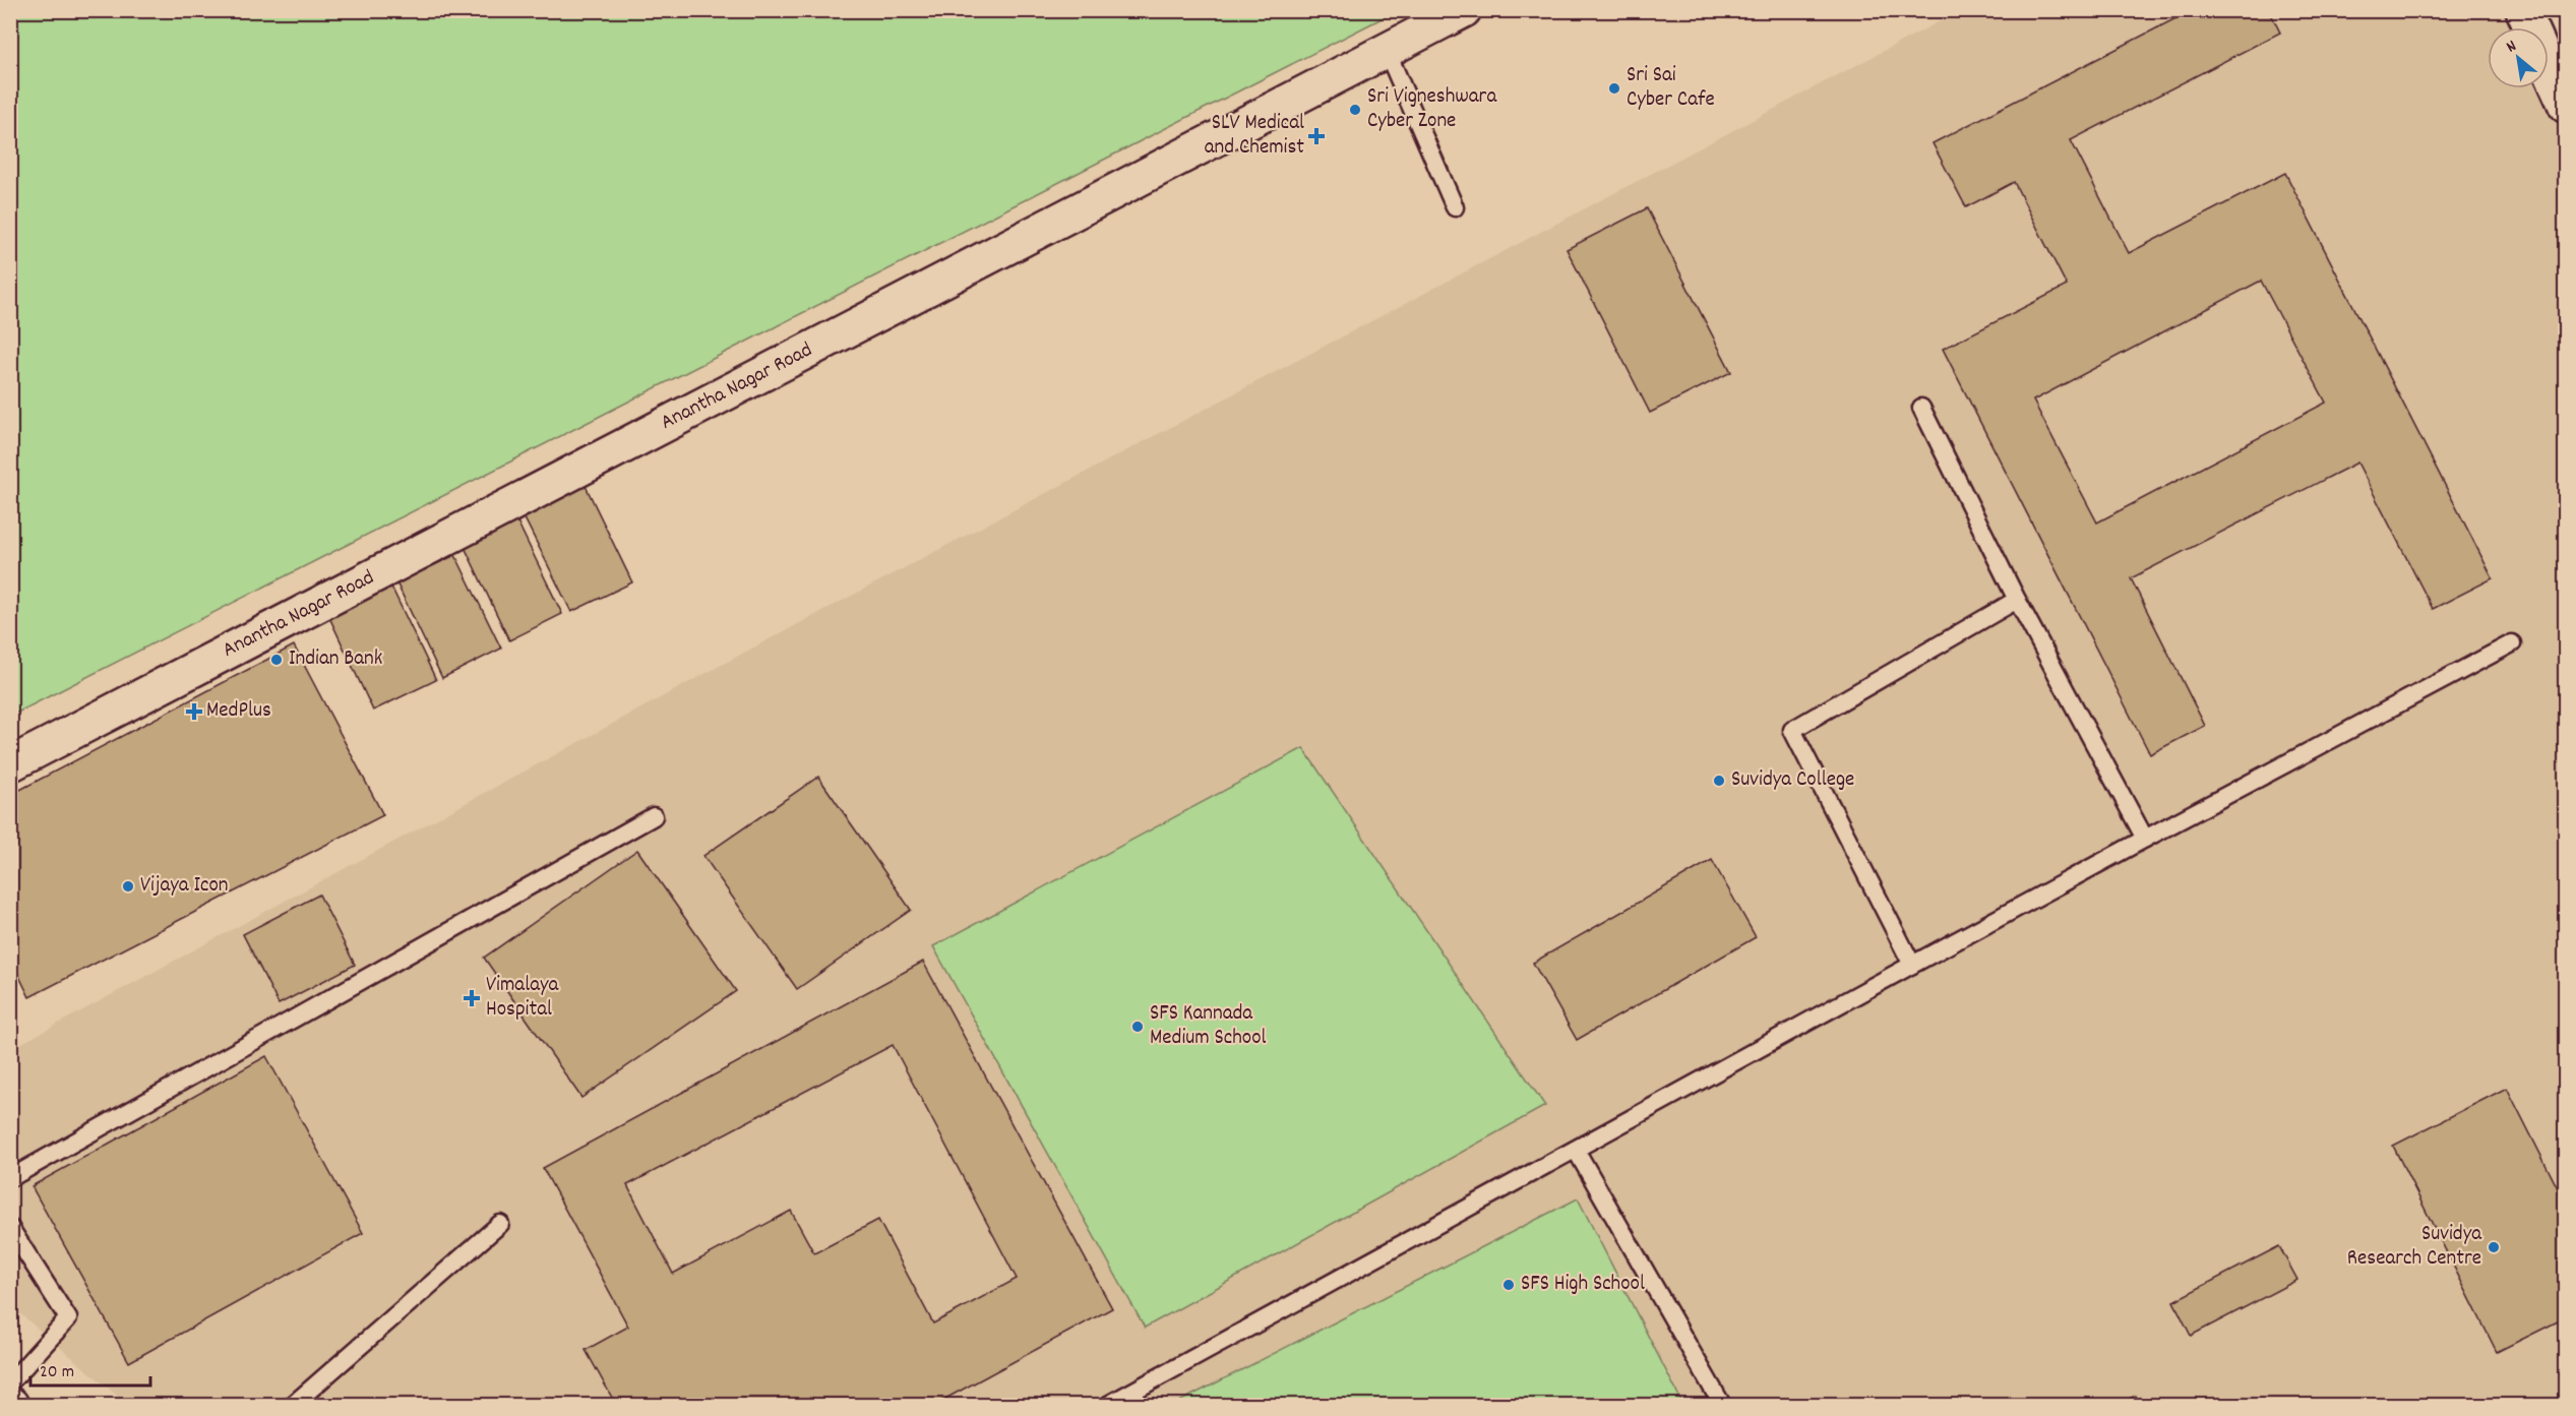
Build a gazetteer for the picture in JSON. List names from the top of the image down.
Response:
{
  "streets": {
    "street": ["Anantha Nagar Road"]
  },
  "places": {
    "other": [
      "Sri Sai Cyber Cafe",
      "Sri Vigneshwara Cyber Zone",
      "Indian Bank",
      "Suvidya College",
      "Vijaya Icon",
      "SFS Kannada Medium School",
      "Suvidya Research Centre",
      "SFS High School"
    ],
    "health": ["SLV Medical and Chemist", "MedPlus", "Vimalaya Hospital"]
  },
  "scale_bar": "20 m",
  "north": "top left"
}
